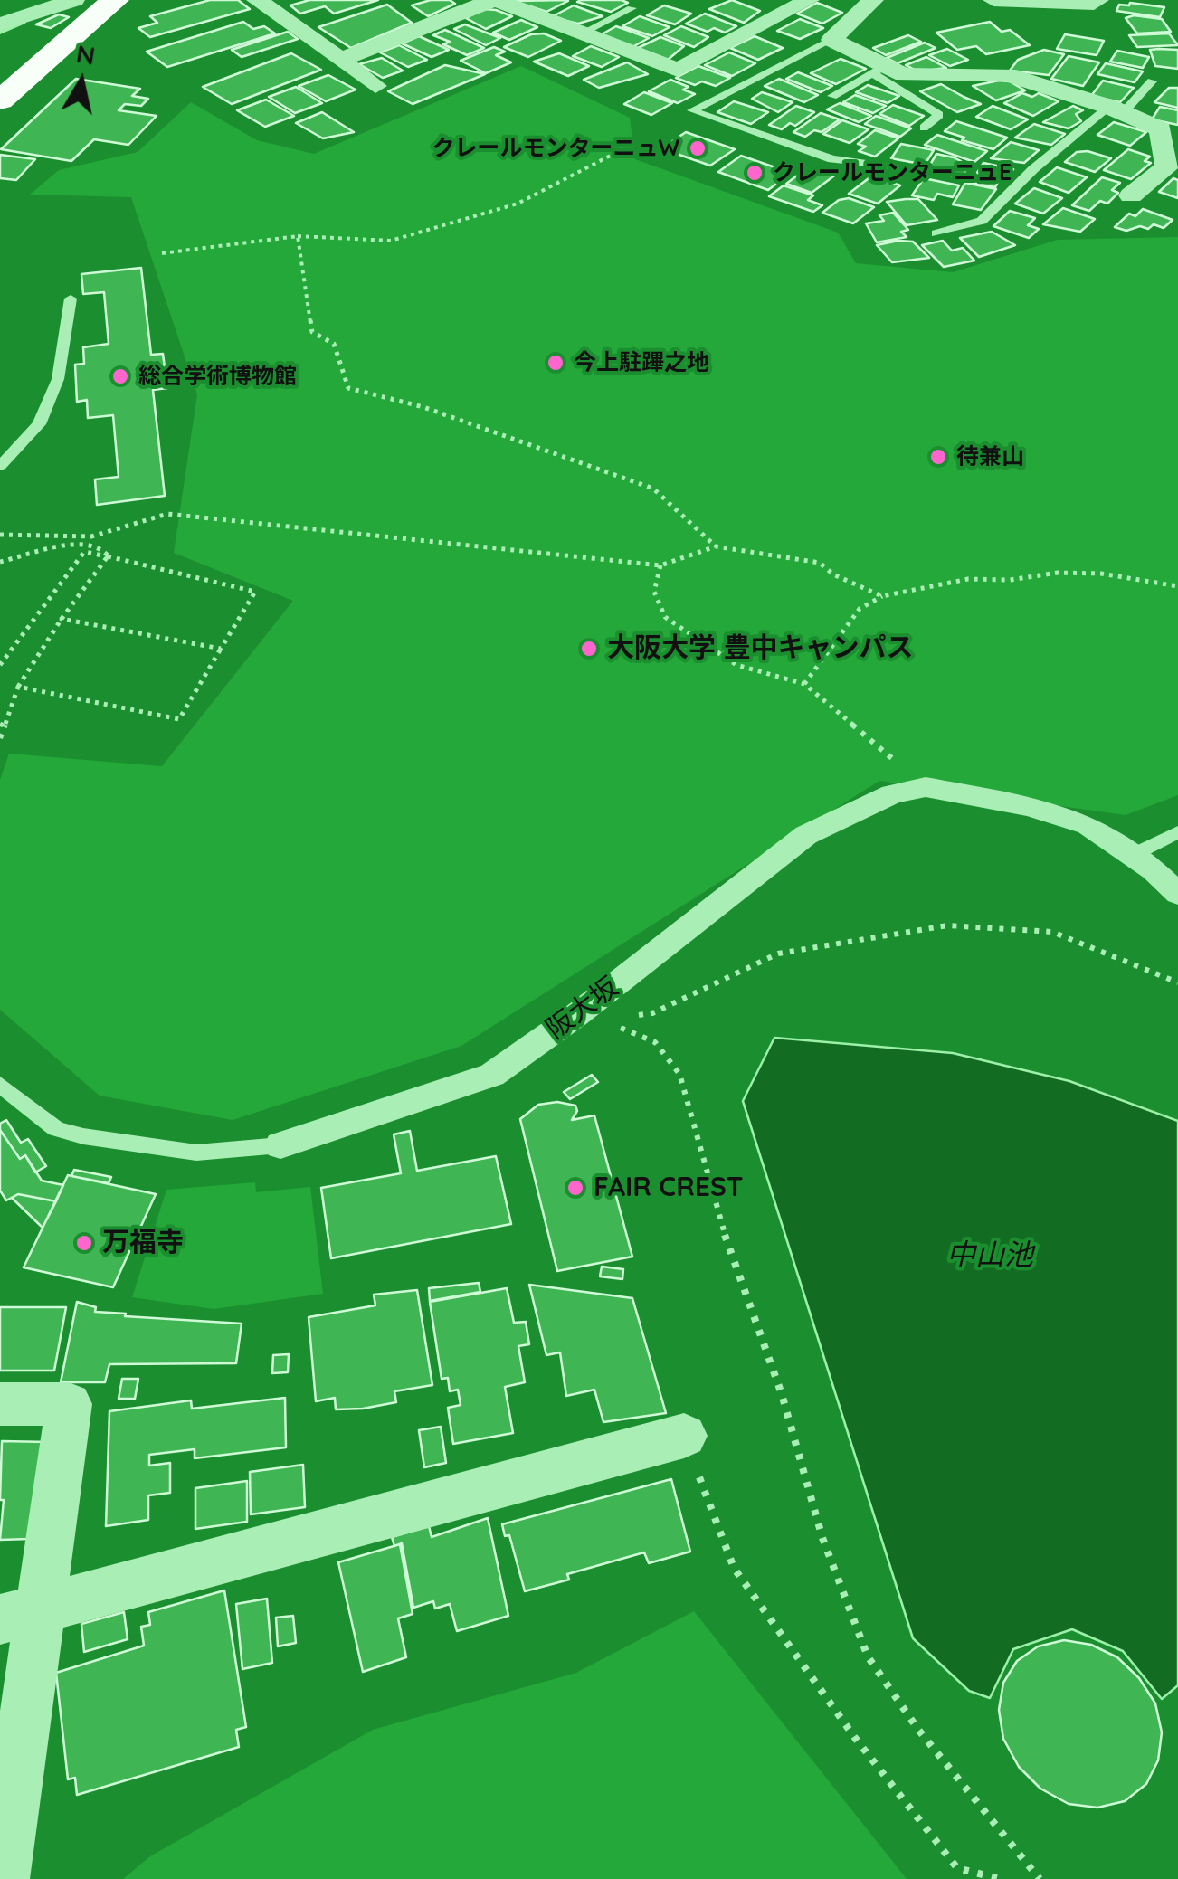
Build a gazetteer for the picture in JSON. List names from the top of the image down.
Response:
{
  "streets": {
    "street": ["阪大坂"]
  },
  "water": ["中山池"],
  "places": [
    "クレールモンターニュW",
    "クレールモンターニュE",
    "今上駐蹕之地",
    "総合学術博物館",
    "待兼山",
    "大阪大学 豊中キャンパス",
    "FAIR CREST",
    "万福寺"
  ],
  "north": "top"
}
